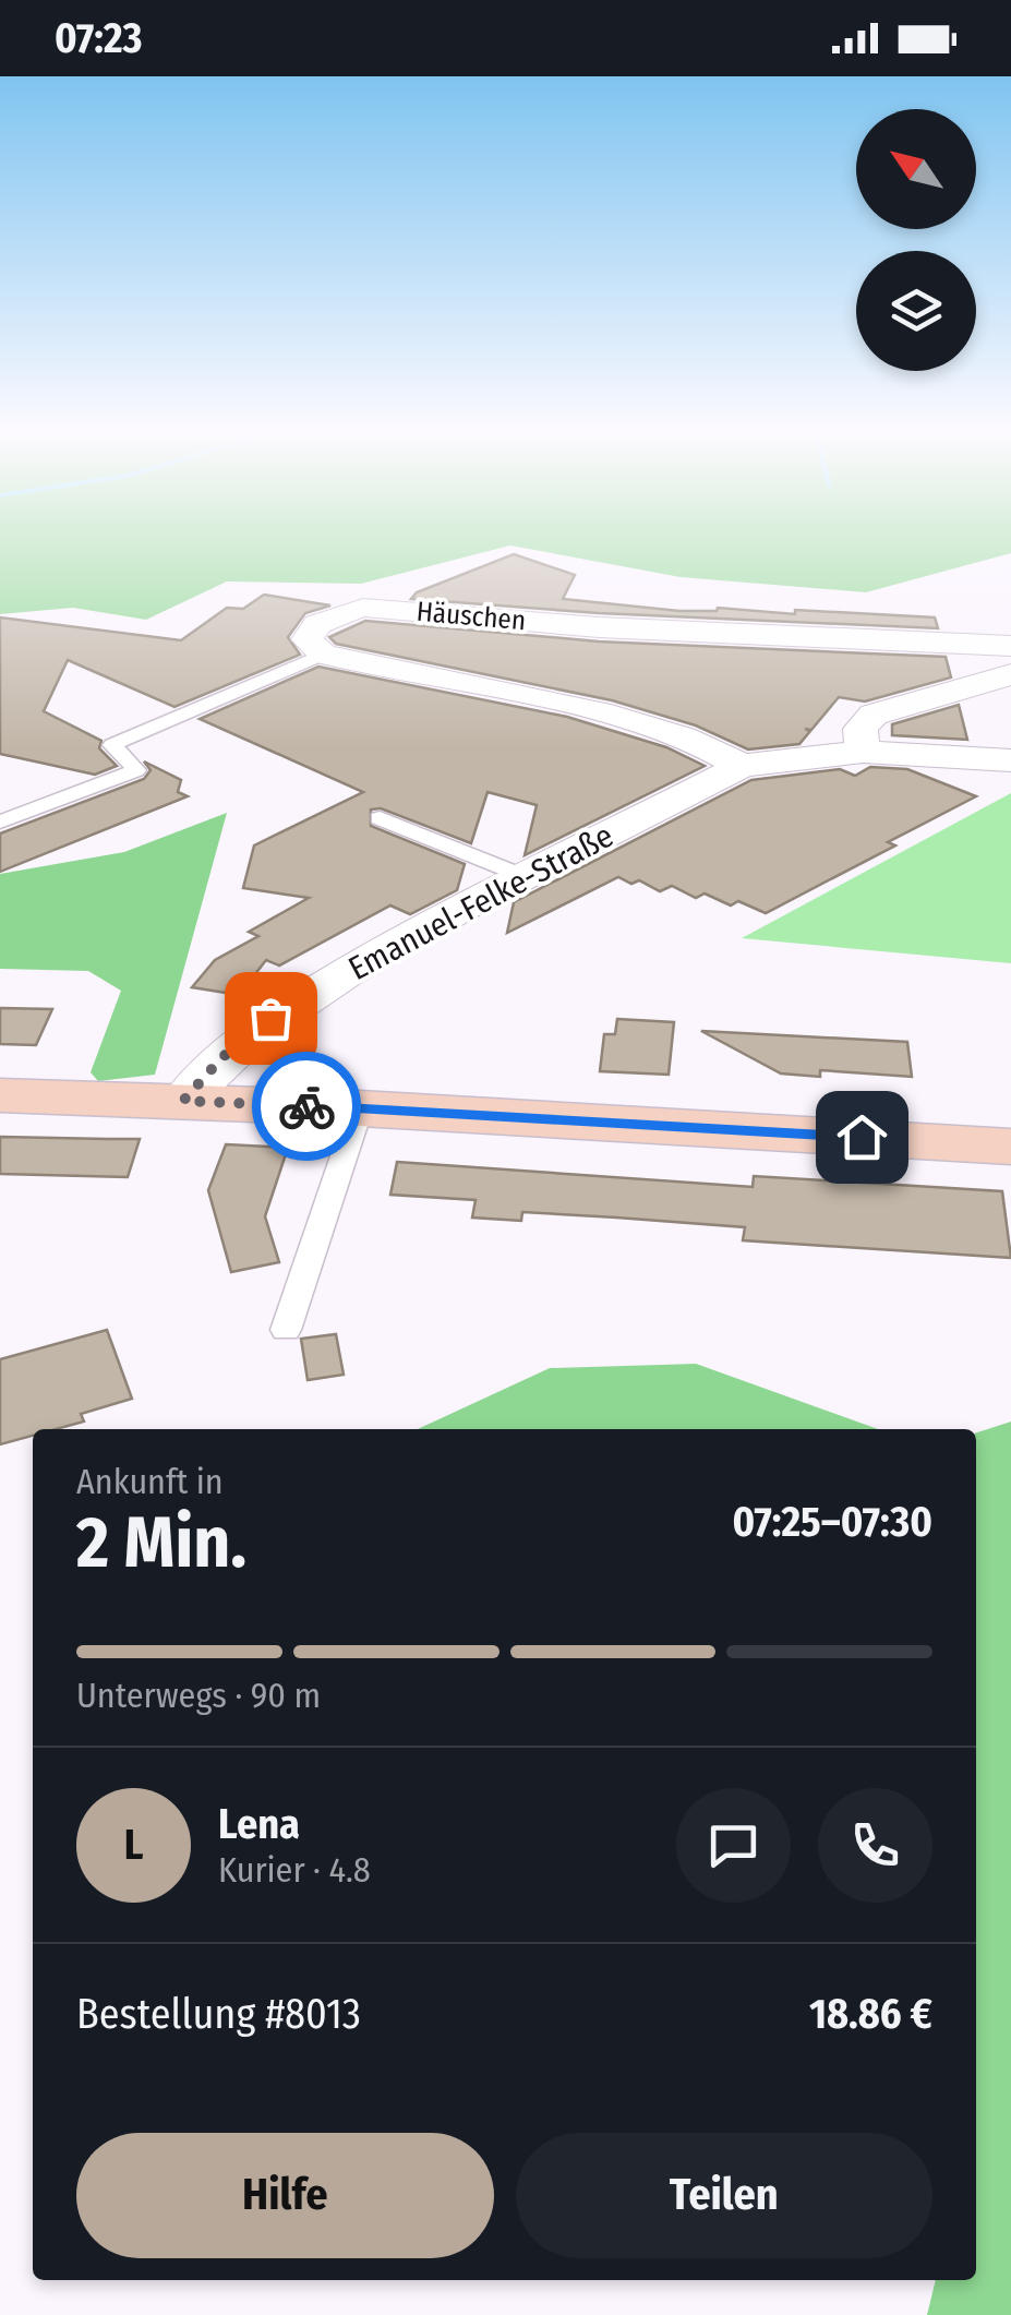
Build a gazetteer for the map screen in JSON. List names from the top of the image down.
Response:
{
  "streets": {
    "street": ["Häuschen", "Emanuel-Felke-Straße"]
  },
  "north": "top left",
  "page": {
    "status": "07:23",
    "heading": ["2 Min.", "Ankunft in", "07:25–07:30"],
    "panel": [
      "Lena",
      "Kurier · 4.8",
      "Bestellung #8013",
      "18.86 €"
    ],
    "bar": "Unterwegs · 90 m",
    "round": "L",
    "buttons": ["Hilfe", "Teilen"]
  }
}
